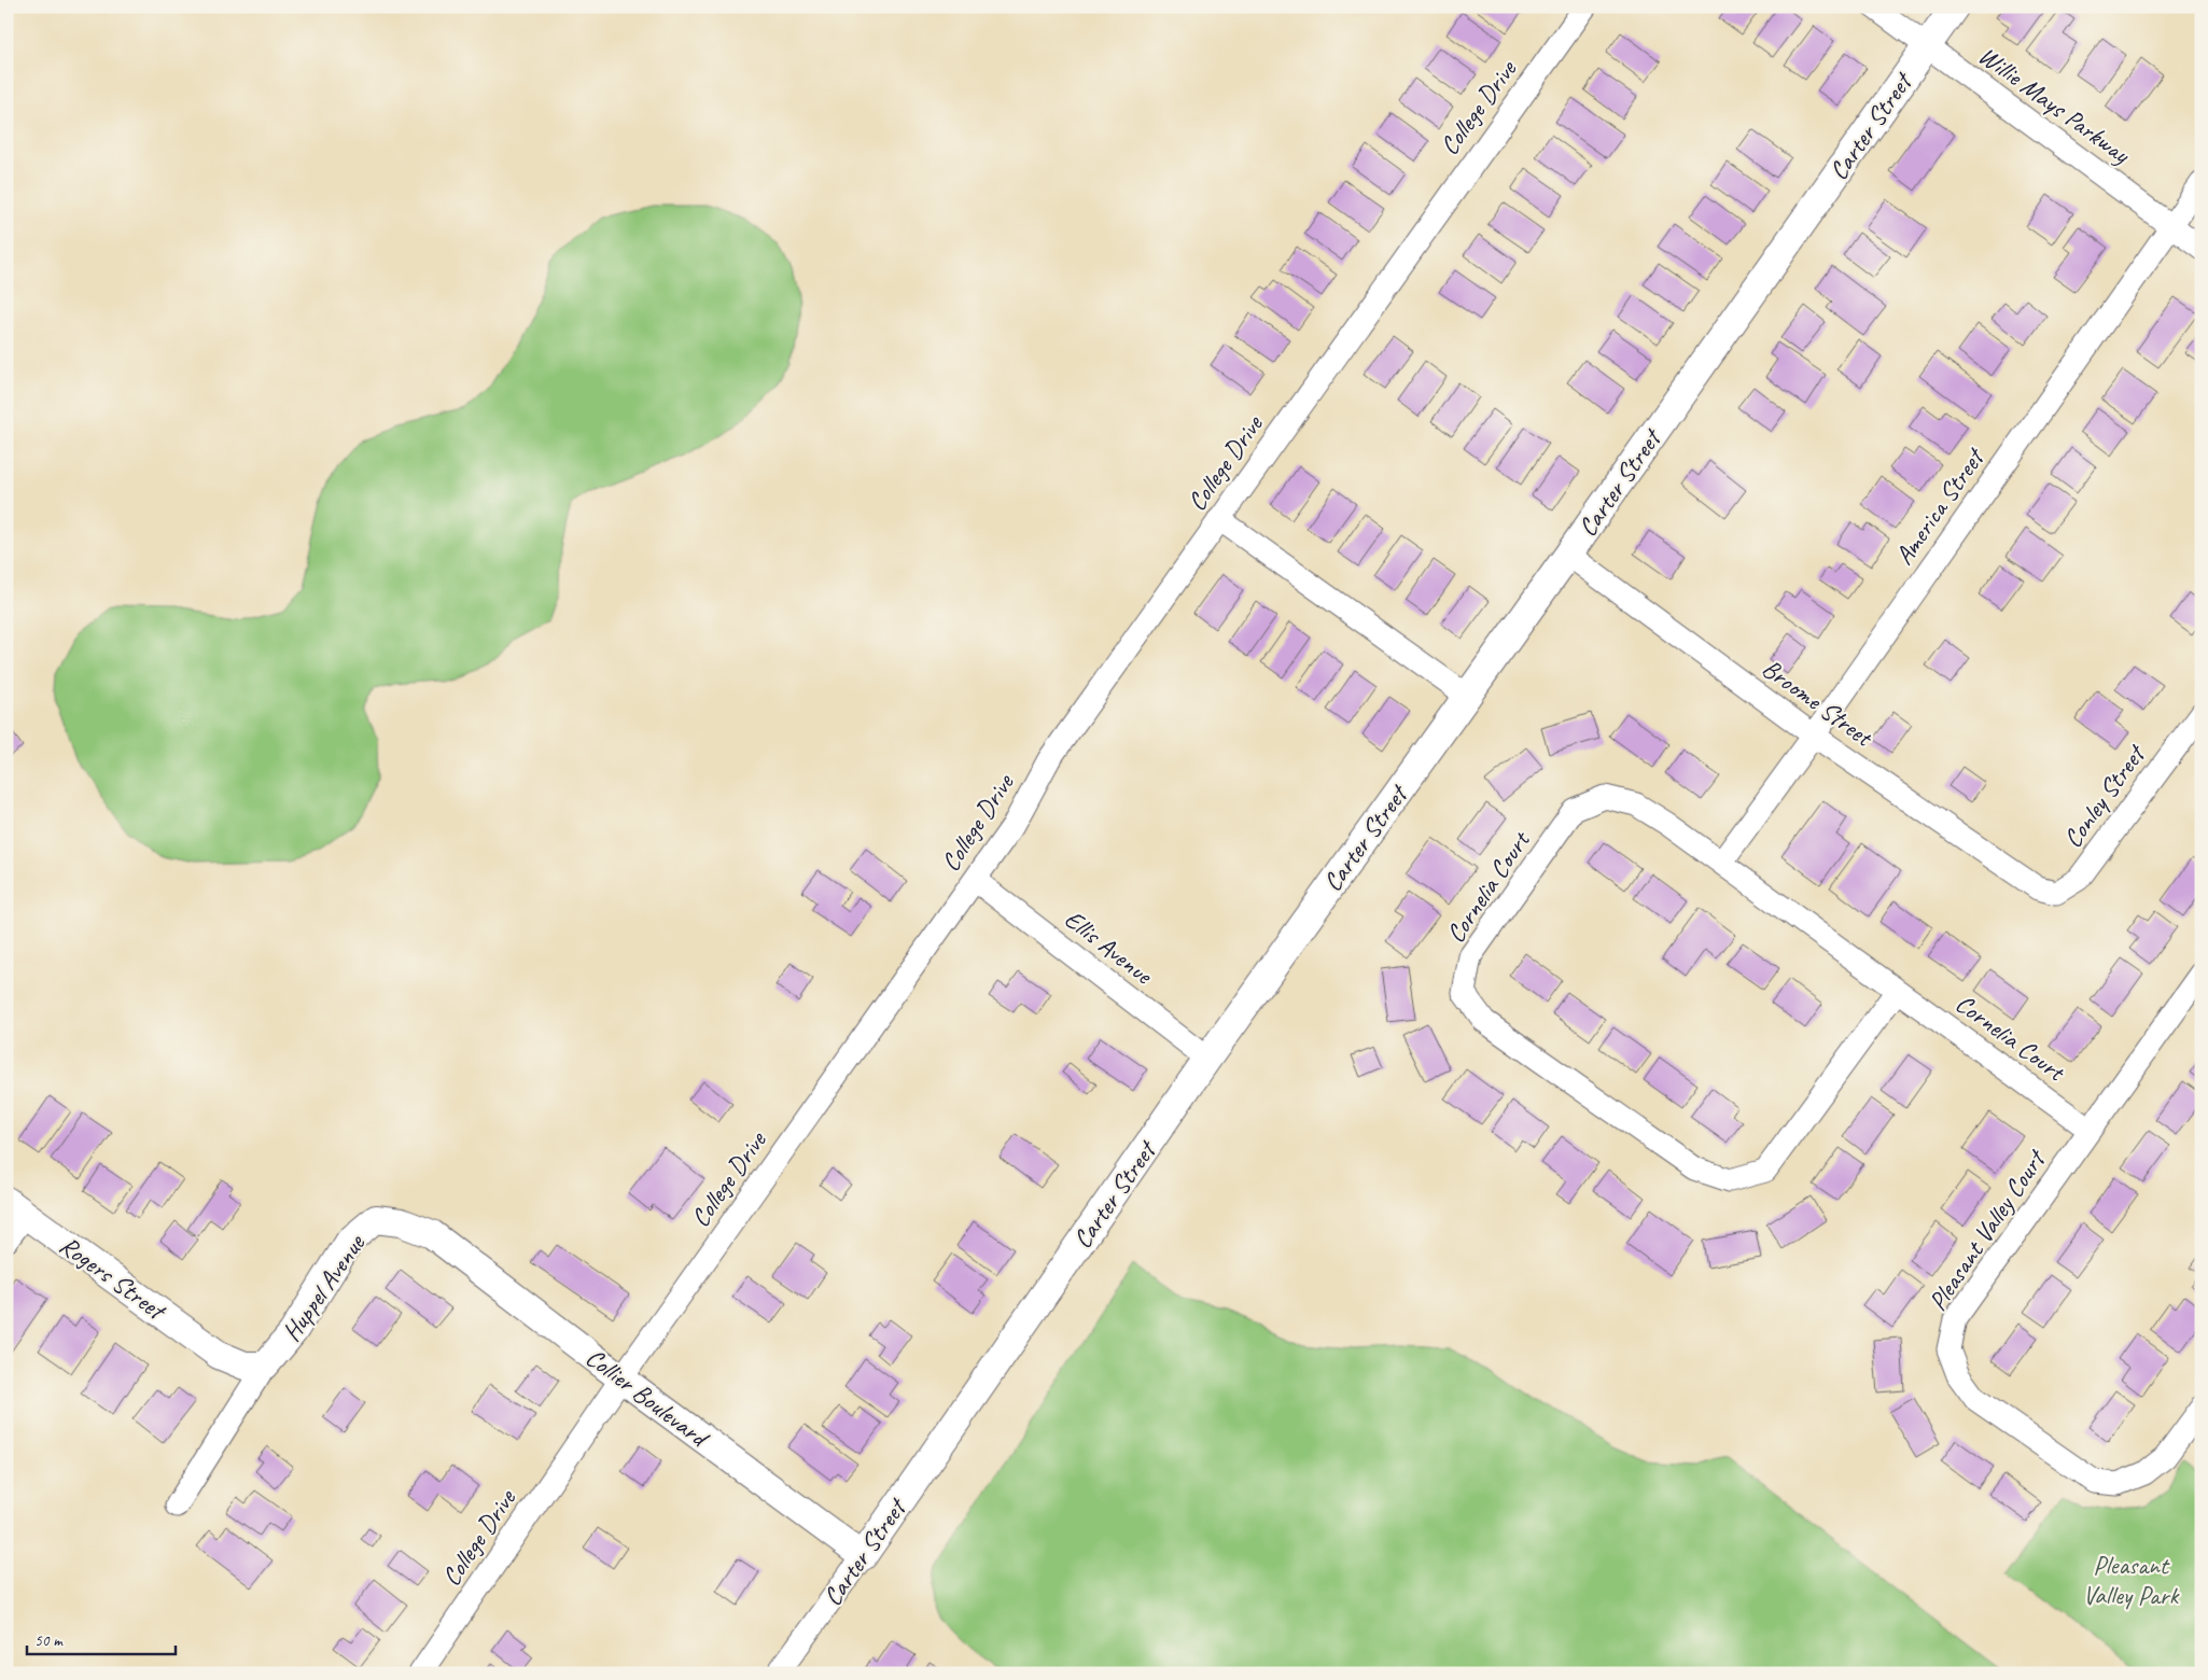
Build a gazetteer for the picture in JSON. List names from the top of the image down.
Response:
{
  "streets": {
    "street": [
      "Willie Mays Parkway",
      "College Drive",
      "Carter Street",
      "America Street",
      "Broome Street",
      "Conley Street",
      "Cornelia Court",
      "Ellis Avenue",
      "Pleasant Valley Court",
      "Rogers Street",
      "Huppel Avenue",
      "Collier Boulevard"
    ]
  },
  "crossings": [
    ["Willie Mays Parkway", "Carter Street"],
    ["Willie Mays Parkway", "America Street"],
    ["College Drive", "Ellis Avenue"],
    ["College Drive", "Collier Boulevard"],
    ["Carter Street", "Broome Street"],
    ["Carter Street", "Ellis Avenue"],
    ["Carter Street", "Collier Boulevard"],
    ["America Street", "Broome Street"],
    ["America Street", "Cornelia Court"],
    ["Broome Street", "Conley Street"],
    ["Cornelia Court", "Pleasant Valley Court"],
    ["Rogers Street", "Huppel Avenue"],
    ["Huppel Avenue", "Collier Boulevard"]
  ],
  "parks": ["Pleasant Valley Park"],
  "scale_bar": "50 m"
}
